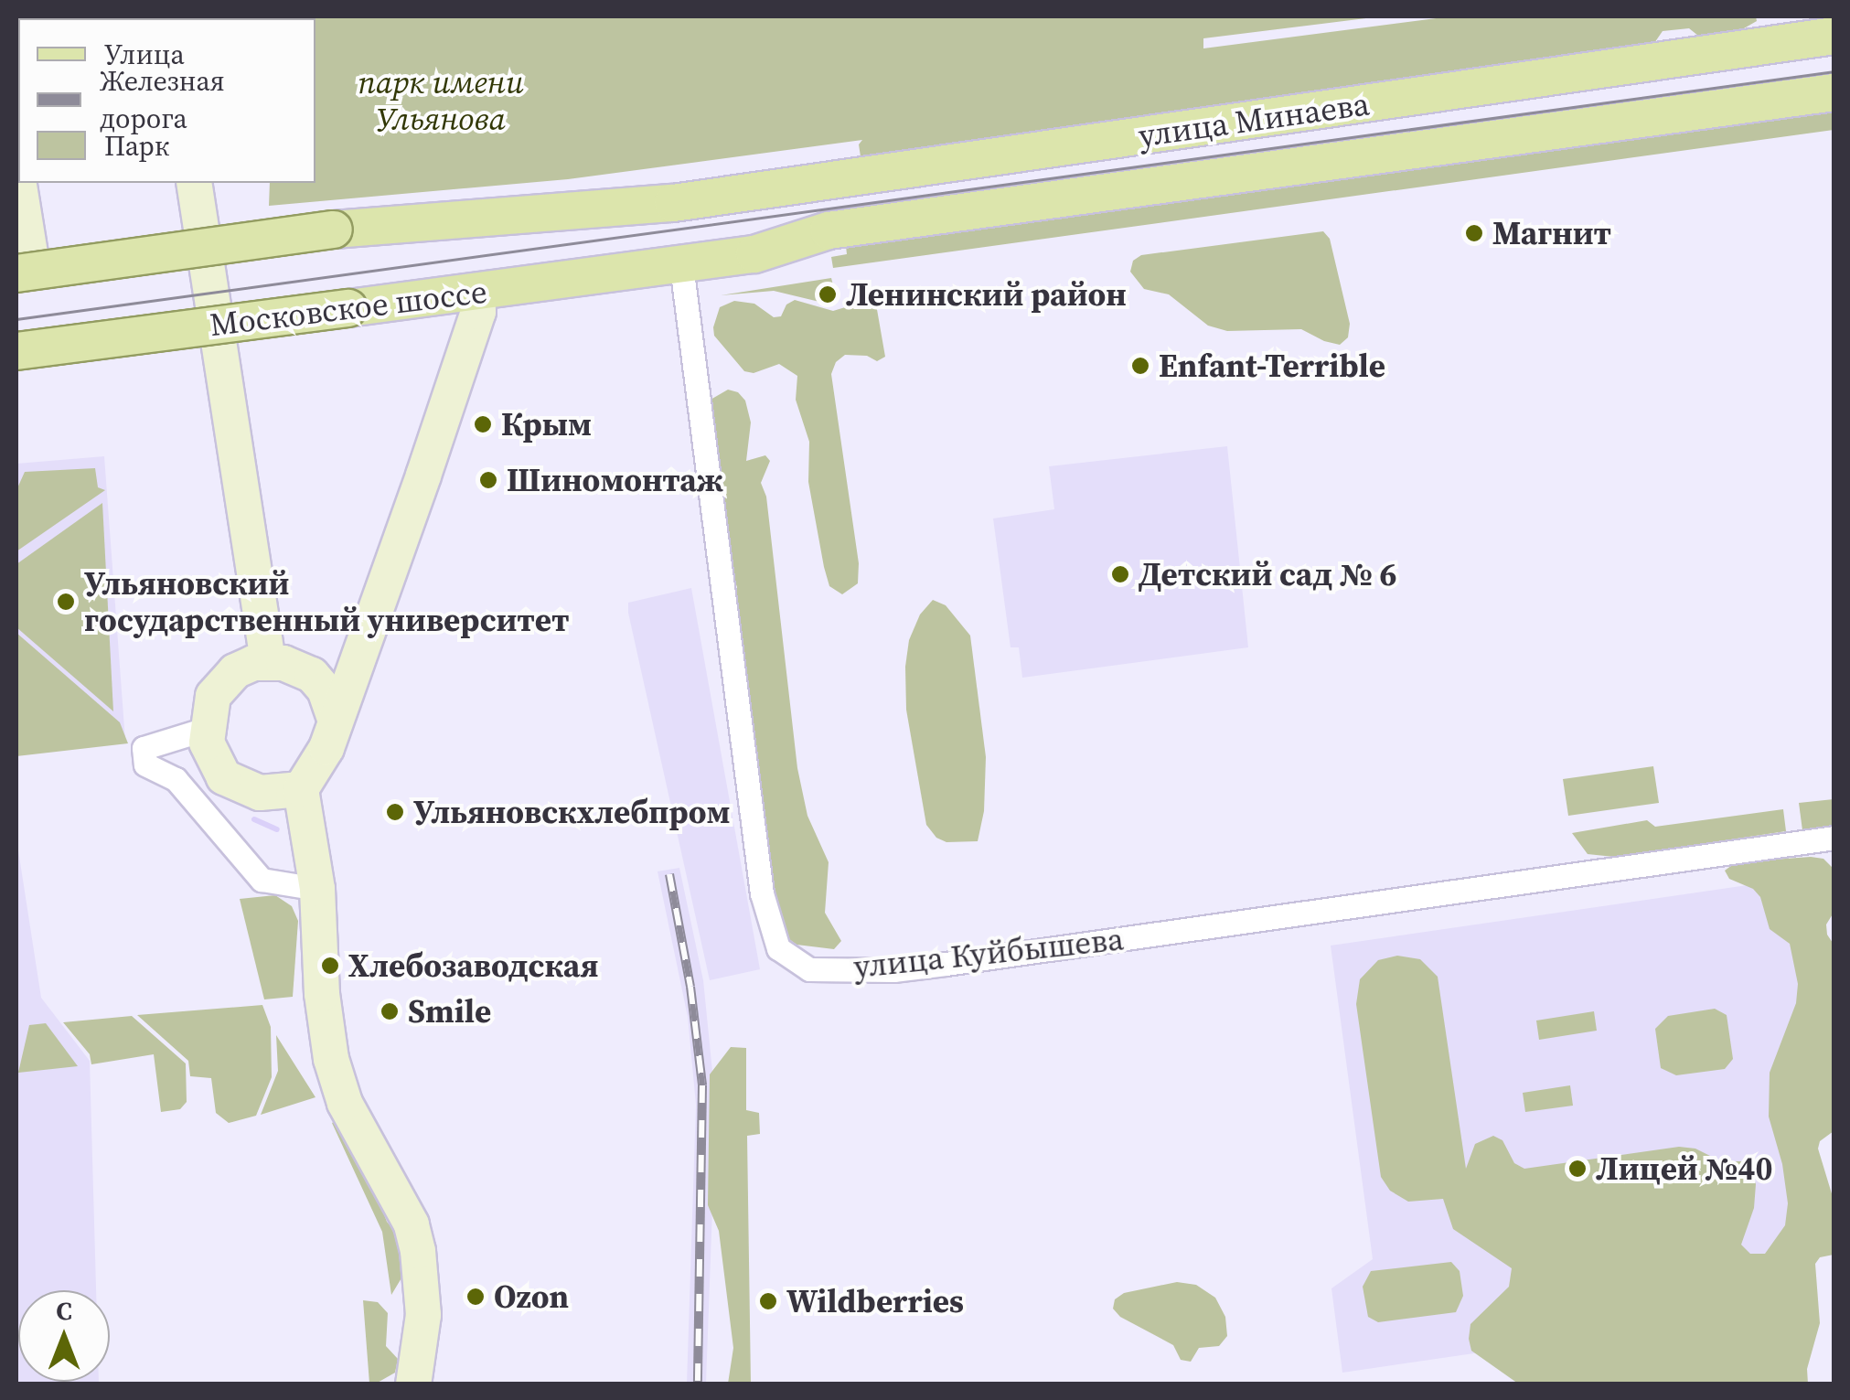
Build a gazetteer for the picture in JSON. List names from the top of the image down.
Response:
{
  "streets": {
    "main road": ["улица Минаева", "Московское шоссе"],
    "street": ["улица Куйбышева"]
  },
  "crossings": [
    ["улица Минаева", "Московское шоссе"],
    ["улица Минаева", "улица Куйбышева"],
    ["Московское шоссе", "улица Куйбышева"]
  ],
  "parks": ["парк имени Ульянова"],
  "places": [
    "Магнит",
    "Ленинский район",
    "Enfant-Terrible",
    "Крым",
    "Шиномонтаж",
    "Детский сад № 6",
    "Ульяновский государственный университет",
    "Ульяновскхлебпром",
    "Хлебозаводская",
    "Smile",
    "Лицей №40",
    "Ozon",
    "Wildberries"
  ],
  "legend": ["Улица", "Железная дорога", "Парк"],
  "north": "top"
}
